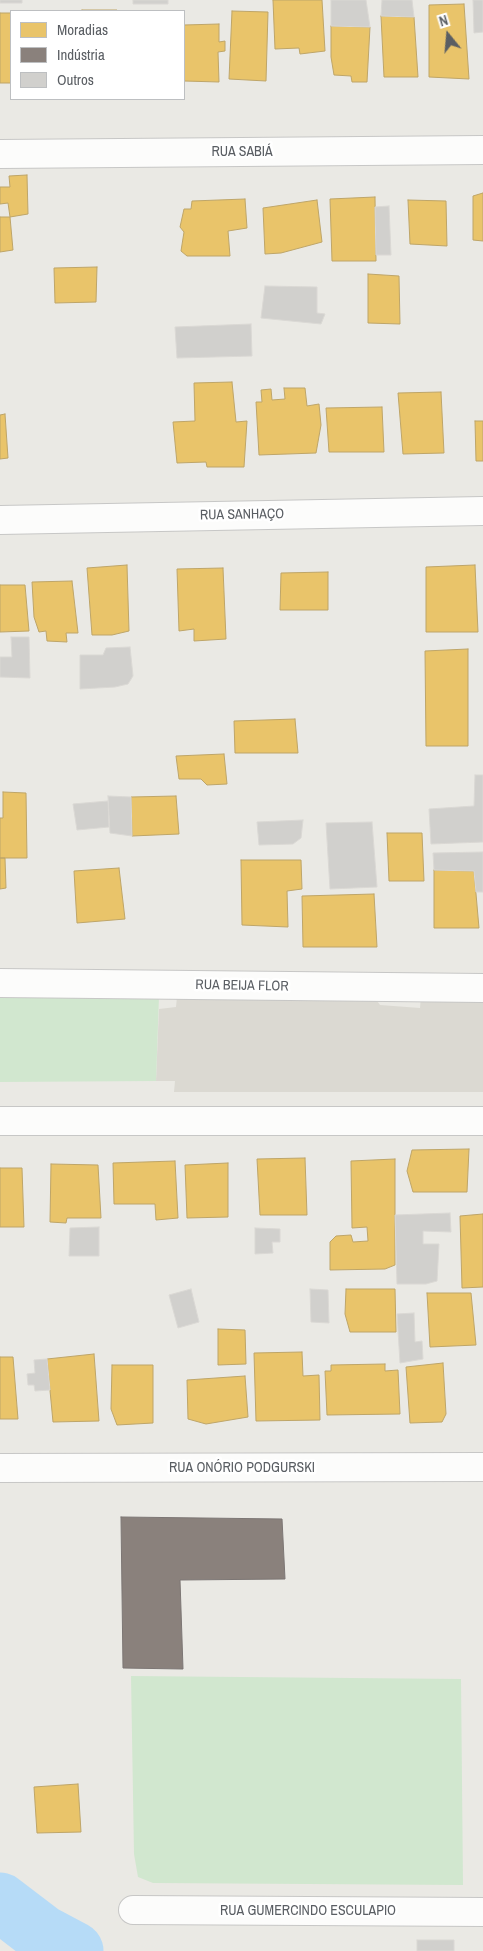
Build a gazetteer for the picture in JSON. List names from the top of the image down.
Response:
{
  "streets": {
    "street": [
      "RUA SABIÁ",
      "RUA SANHAÇO",
      "RUA BEIJA FLOR",
      "RUA ONÓRIO PODGURSKI",
      "RUA GUMERCINDO ESCULAPIO"
    ]
  },
  "legend": ["Moradias", "Indústria", "Outros"],
  "north": "top"
}
